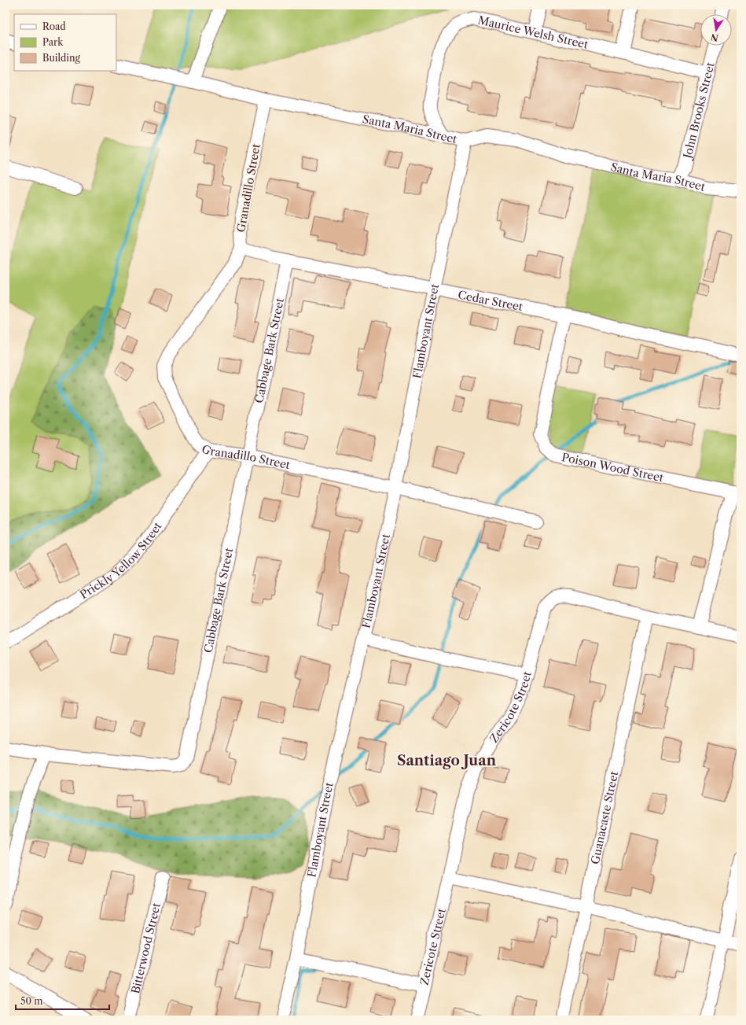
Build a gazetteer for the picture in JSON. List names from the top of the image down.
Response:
{
  "streets": {
    "street": [
      "Maurice Welsh Street",
      "John Brooks Street",
      "Santa Maria Street",
      "Granadillo Street",
      "Cedar Street",
      "Flamboyant Street",
      "Cabbage Bark Street",
      "Poison Wood Street",
      "Prickly Yellow Street",
      "Zericote Street",
      "Guanacaste Street",
      "Bitterwood Street"
    ]
  },
  "crossings": [
    ["Maurice Welsh Street", "John Brooks Street"],
    ["Maurice Welsh Street", "Santa Maria Street"],
    ["John Brooks Street", "Santa Maria Street"],
    ["Santa Maria Street", "Granadillo Street"],
    ["Santa Maria Street", "Flamboyant Street"],
    ["Granadillo Street", "Cedar Street"],
    ["Granadillo Street", "Flamboyant Street"],
    ["Granadillo Street", "Cabbage Bark Street"],
    ["Granadillo Street", "Prickly Yellow Street"],
    ["Cedar Street", "Flamboyant Street"],
    ["Cedar Street", "Cabbage Bark Street"],
    ["Cedar Street", "Poison Wood Street"],
    ["Zericote Street", "Guanacaste Street"]
  ],
  "districts": ["Santiago Juan"],
  "legend": ["Road", "Park", "Building"],
  "scale_bar": "50 m",
  "north": "bottom"
}
